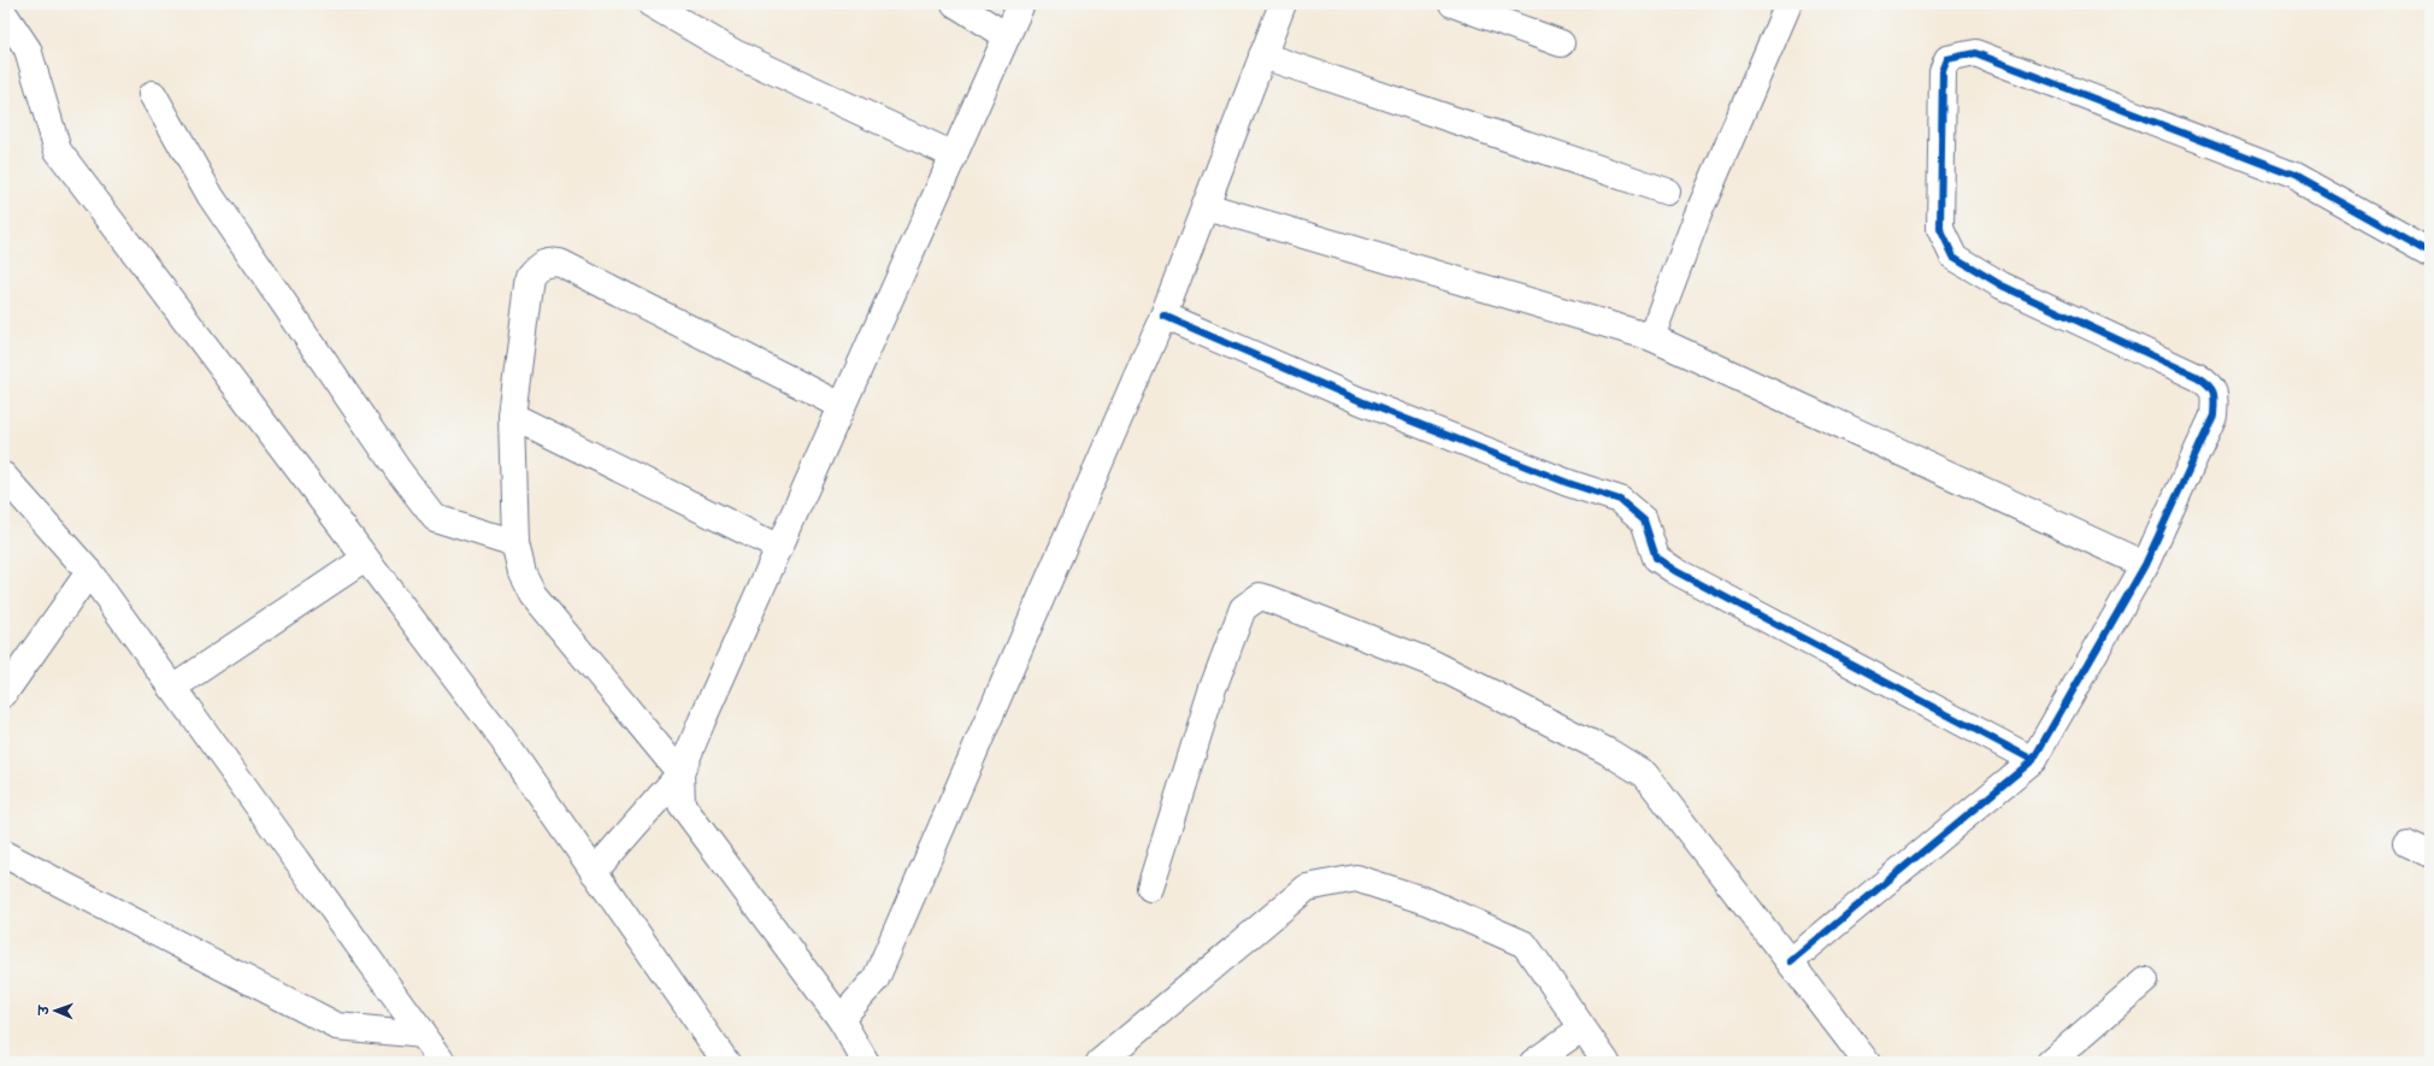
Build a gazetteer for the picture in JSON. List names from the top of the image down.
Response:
{
  "north": "left"
}
